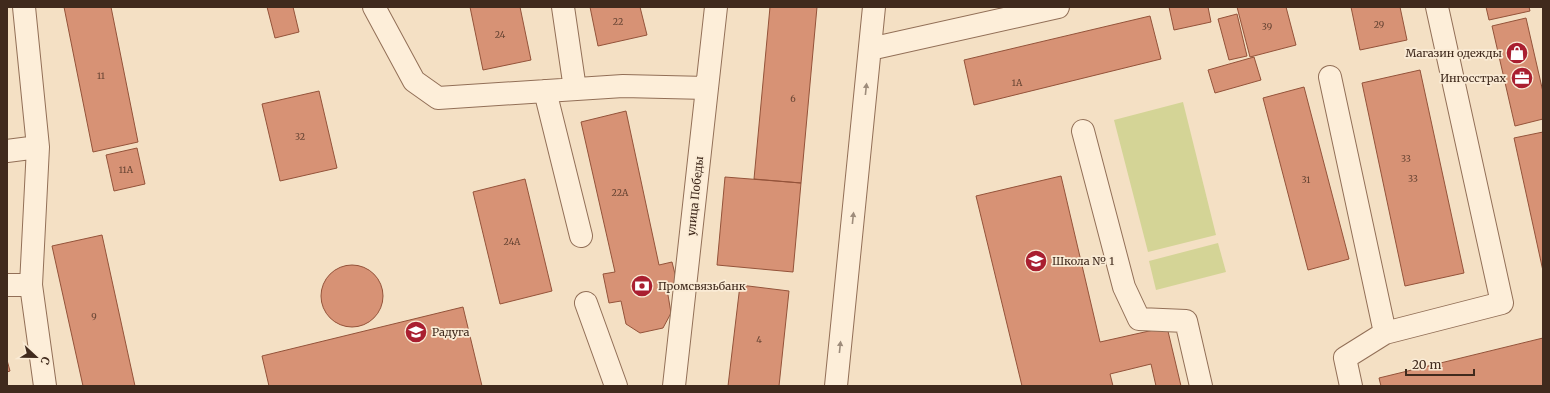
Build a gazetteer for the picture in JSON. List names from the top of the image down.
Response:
{
  "streets": {
    "street": ["улица Победы"]
  },
  "places": {
    "shop": ["Магазин одежды"],
    "office": ["Ингосстрах"],
    "school or university": ["Школа № 1", "Радуга"],
    "bank": ["Промсвязьбанк"]
  },
  "house_numbers": [
    "22",
    "29",
    "39",
    "24",
    "11",
    "1А",
    "6",
    "32",
    "33",
    "11А",
    "33",
    "31",
    "22А",
    "24А",
    "9",
    "4"
  ],
  "scale_bar": "20 m",
  "north": "right"
}
